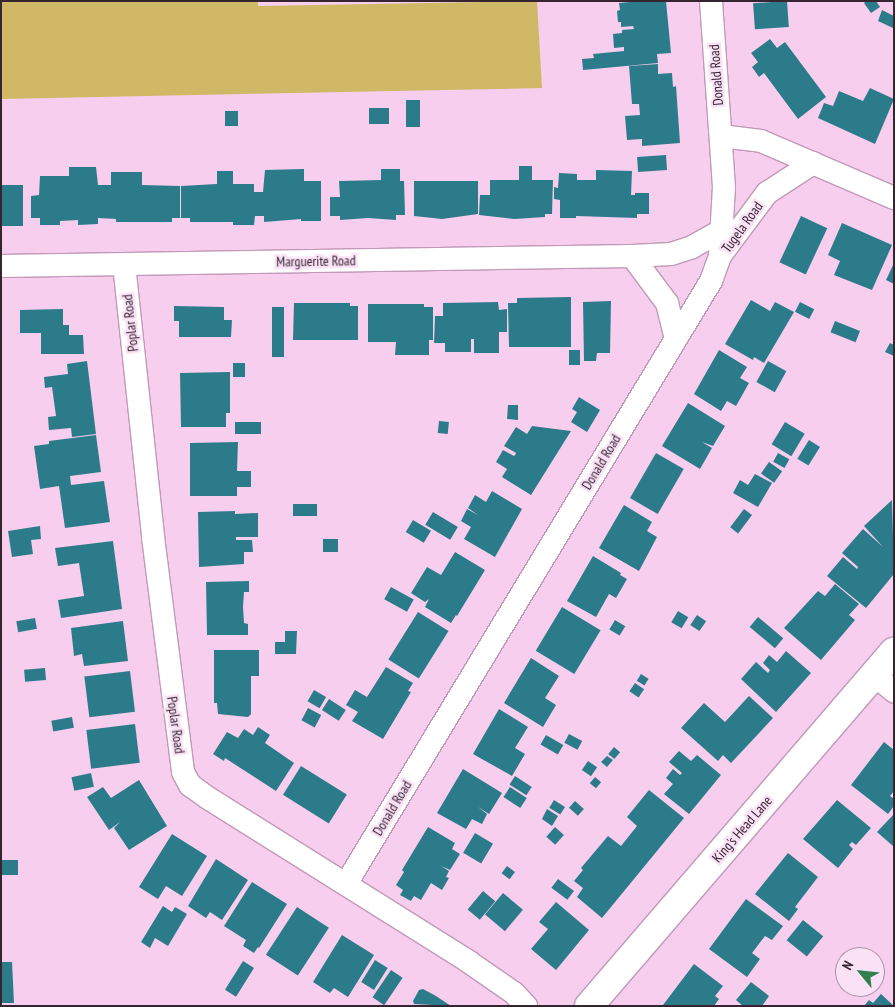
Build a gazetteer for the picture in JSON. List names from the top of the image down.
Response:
{
  "streets": {
    "street": [
      "Donald Road",
      "Tugela Road",
      "Marguerite Road",
      "Poplar Road",
      "King's Head Lane"
    ]
  },
  "crossings": [
    ["Donald Road", "Tugela Road"],
    ["Donald Road", "Marguerite Road"],
    ["Donald Road", "Poplar Road"],
    ["Marguerite Road", "Poplar Road"]
  ],
  "north": "top left"
}
